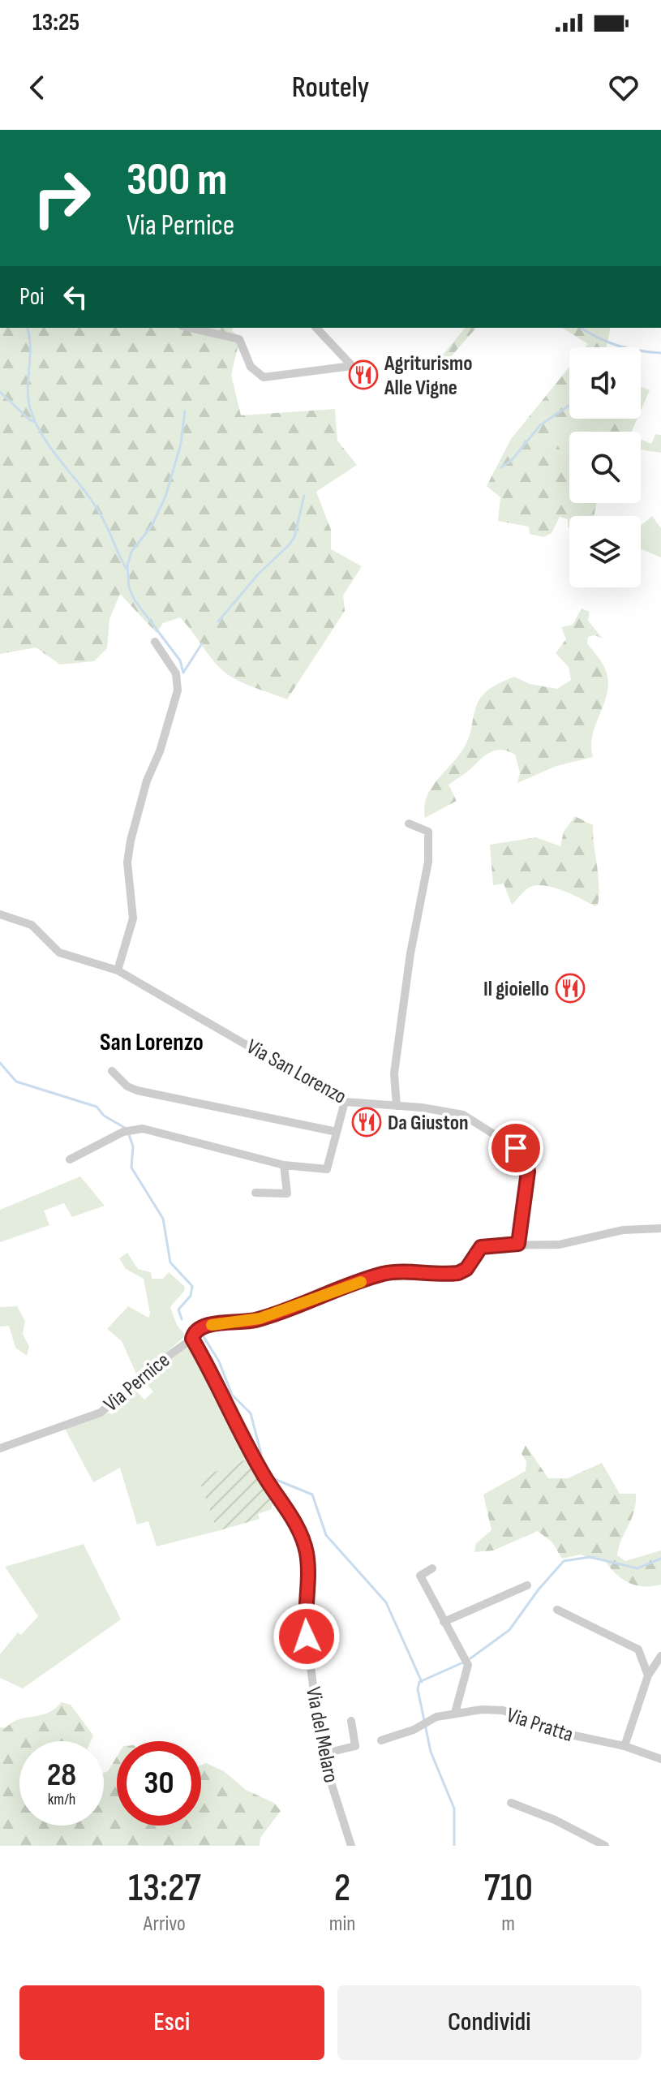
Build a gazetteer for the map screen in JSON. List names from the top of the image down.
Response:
{
  "streets": {
    "street": [
      "Via San Lorenzo",
      "Via Pernice",
      "Via Pratta",
      "Via del Melaro"
    ]
  },
  "crossings": [
    ["Via San Lorenzo", "Via Pernice"],
    ["Via Pernice", "Via del Melaro"]
  ],
  "districts": ["San Lorenzo"],
  "places": {
    "restaurant": ["Agriturismo Alle Vigne", "Il gioiello", "Da Giuston"]
  },
  "page": {
    "status": "13:25",
    "header": "Routely",
    "turn": ["300 m", "Via Pernice"],
    "then": "Poi",
    "speed": "28 km/h",
    "limit": "30",
    "eta": [
      "13:27",
      "Arrivo",
      "2",
      "min",
      "710",
      "m"
    ],
    "buttons": ["Esci", "Condividi"]
  }
}
